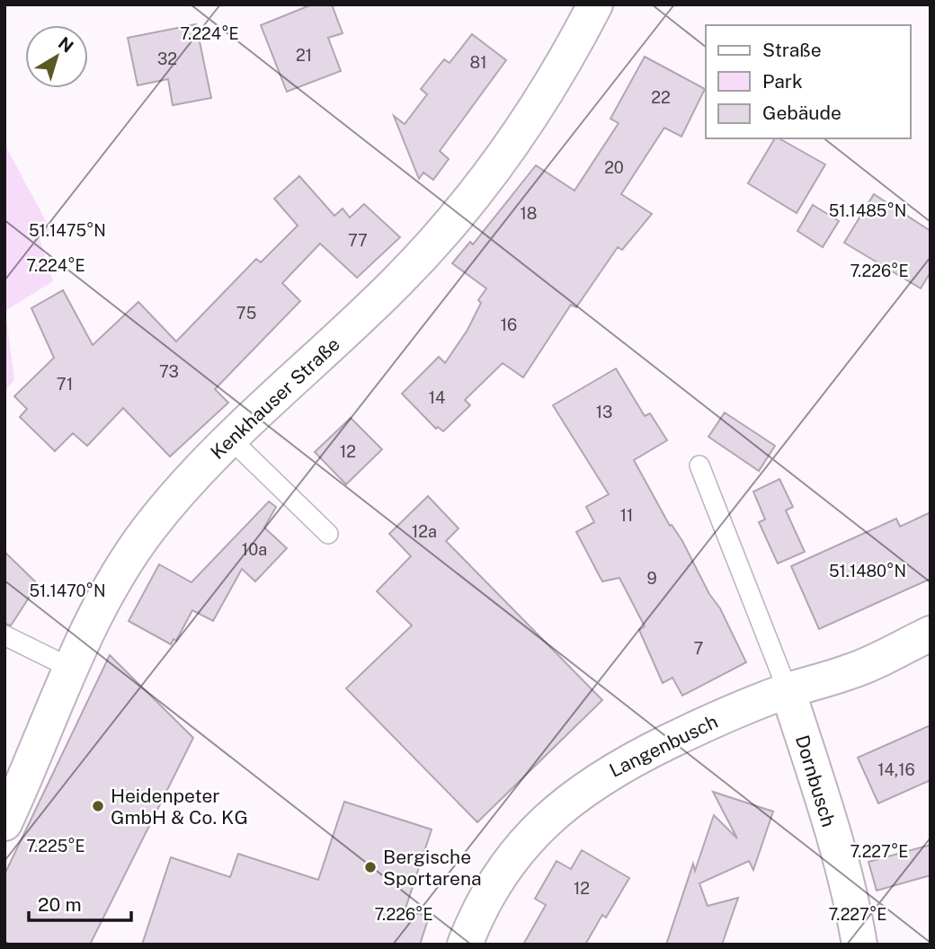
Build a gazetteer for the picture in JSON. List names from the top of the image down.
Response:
{
  "streets": {
    "street": ["Kenkhauser Straße", "Langenbusch", "Dornbusch"]
  },
  "crossings": [
    ["Langenbusch", "Dornbusch"]
  ],
  "places": ["Heidenpeter GmbH & Co. KG", "Bergische Sportarena"],
  "house_numbers": [
    "21",
    "32",
    "81",
    "22",
    "20",
    "18",
    "77",
    "75",
    "16",
    "73",
    "71",
    "14",
    "13",
    "12",
    "11",
    "12a",
    "10a",
    "9",
    "7",
    "14,16",
    "12"
  ],
  "legend": ["Straße", "Park", "Gebäude"],
  "scale_bar": "20 m",
  "north": "top right",
  "coordinates": [
    "7.224°E",
    "51.1485°N",
    "51.1475°N",
    "7.226°E",
    "51.1480°N",
    "51.1470°N",
    "7.225°E",
    "7.227°E"
  ]
}
